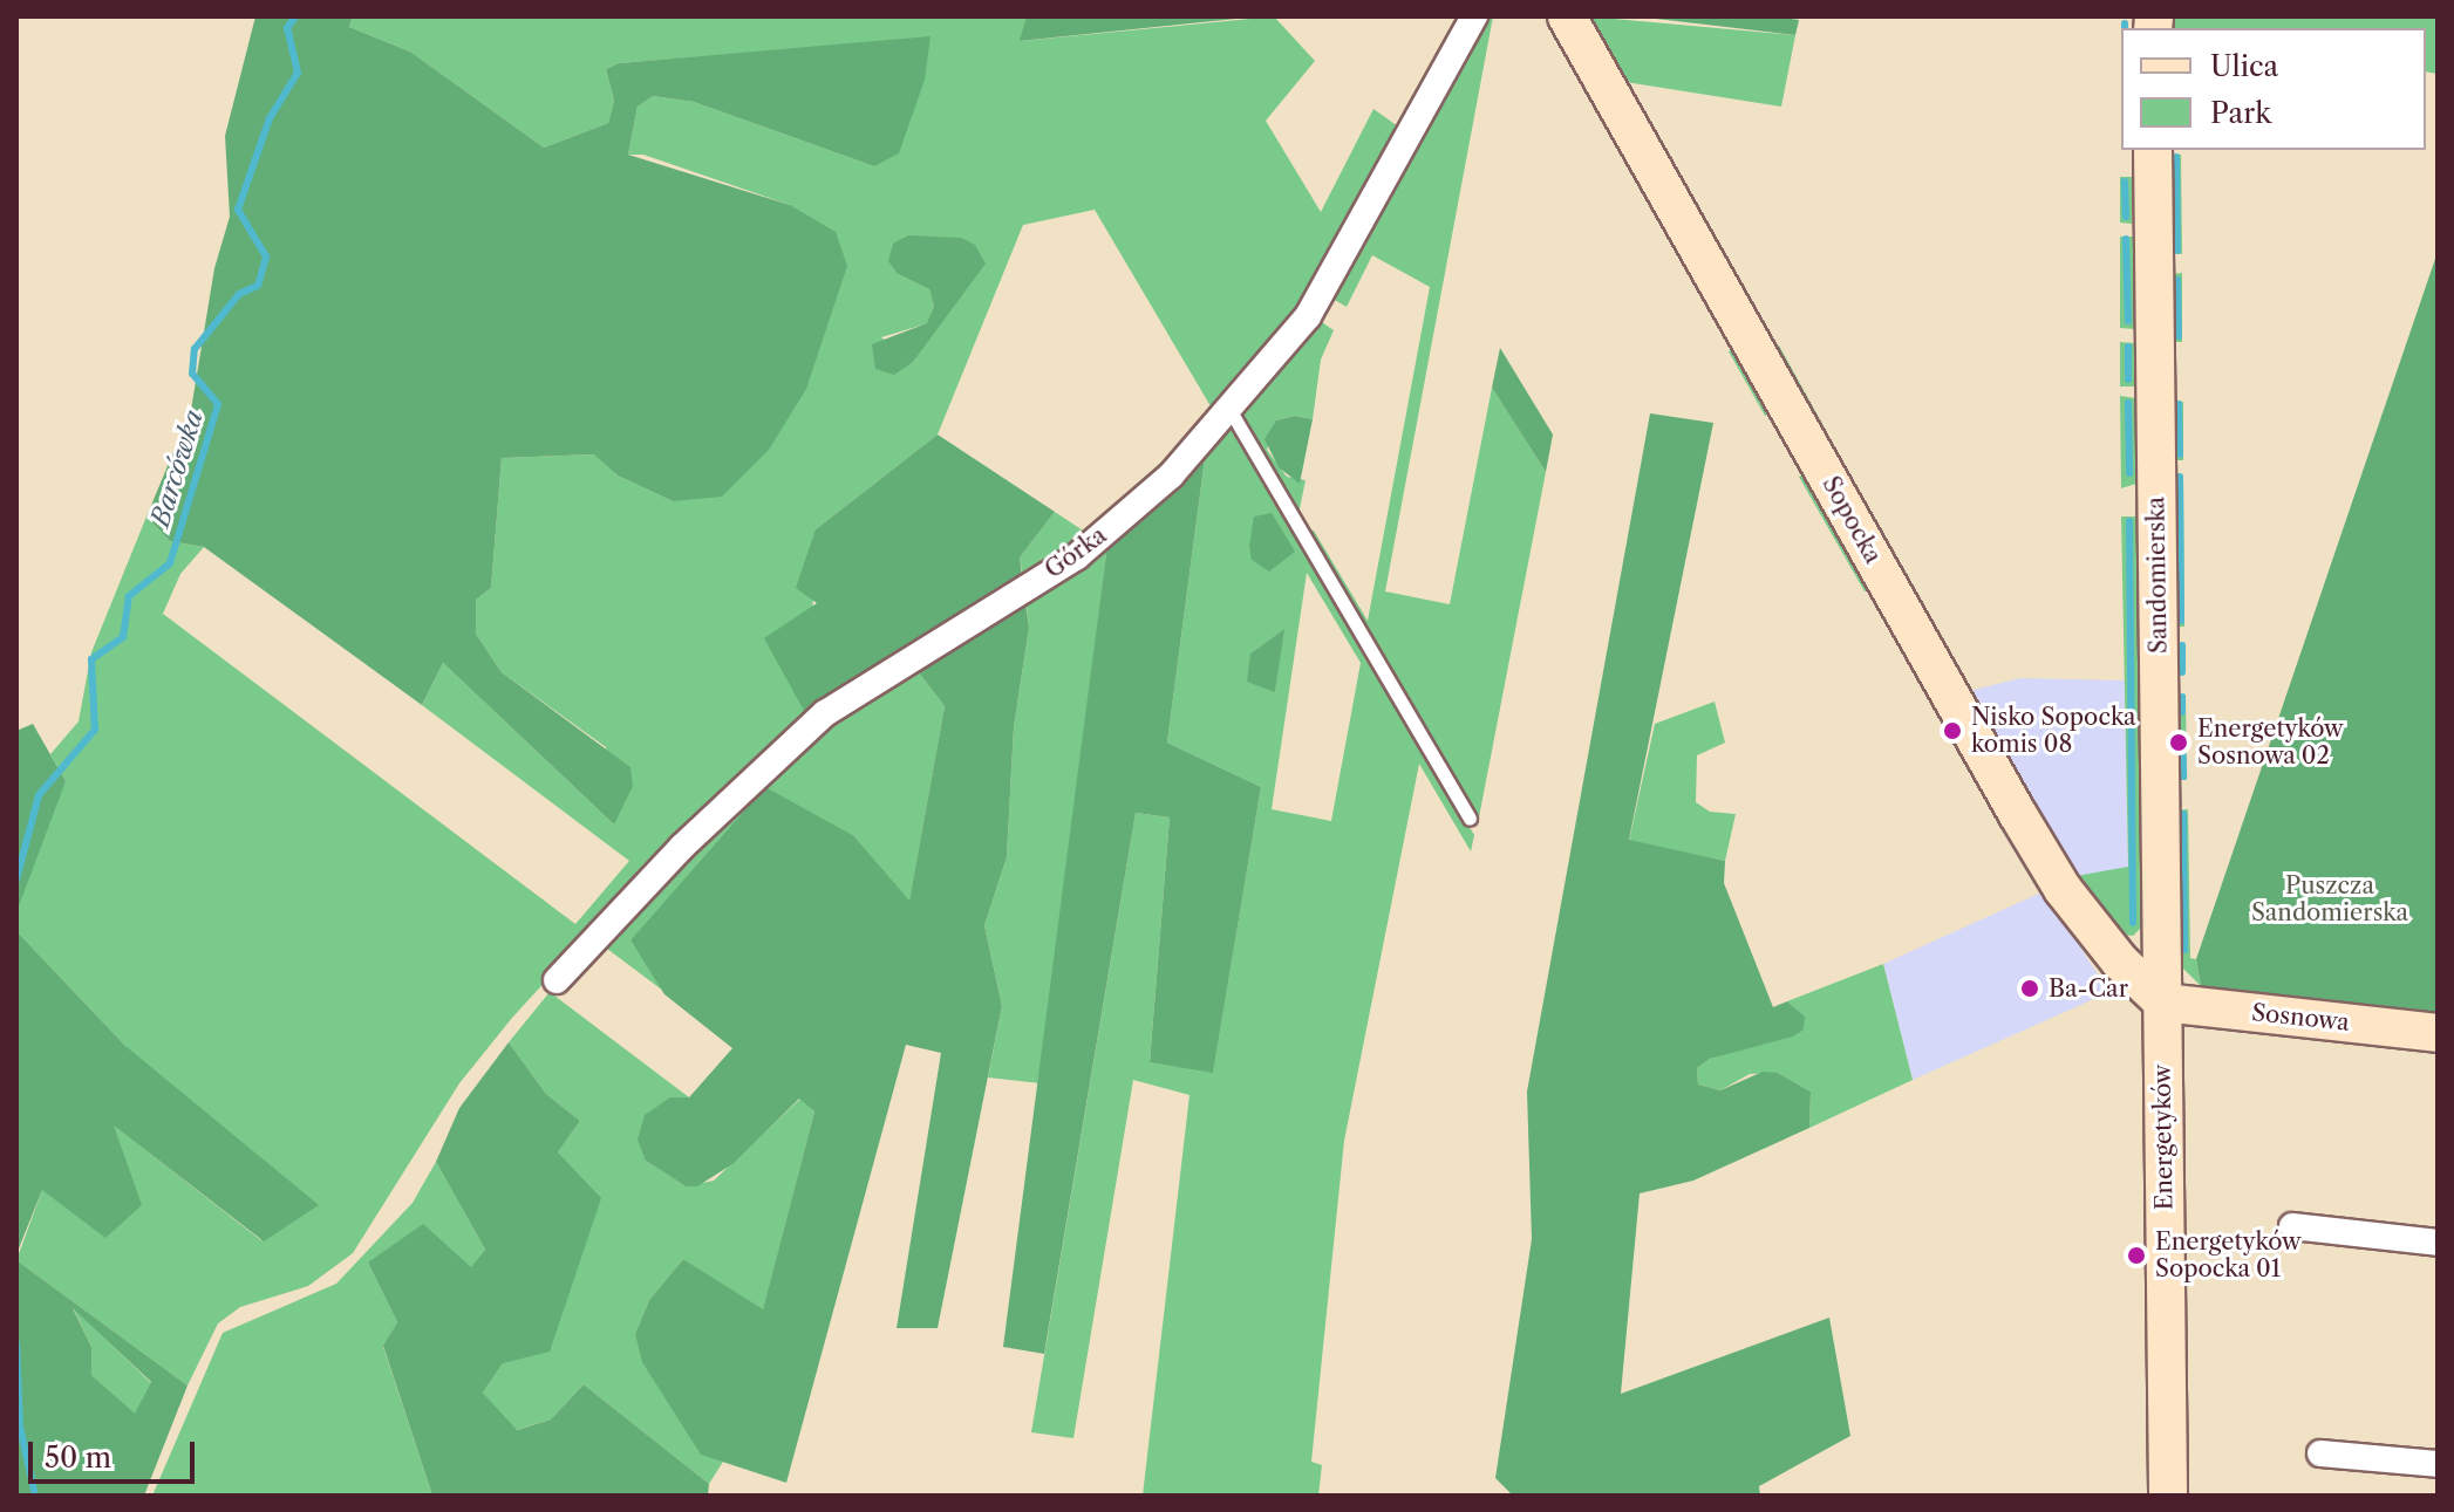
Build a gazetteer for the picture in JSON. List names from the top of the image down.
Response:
{
  "streets": {
    "street": [
      "Sopocka",
      "Górka",
      "Sandomierska",
      "Sosnowa",
      "Energetyków"
    ]
  },
  "crossings": [
    ["Sopocka", "Sandomierska"],
    ["Sopocka", "Sosnowa"],
    ["Sopocka", "Energetyków"],
    ["Sandomierska", "Sosnowa"],
    ["Sandomierska", "Energetyków"],
    ["Sosnowa", "Energetyków"]
  ],
  "water": ["Barcówka"],
  "parks": ["Puszcza Sandomierska"],
  "places": [
    "Nisko Sopocka komis 08",
    "Energetyków Sosnowa 02",
    "Ba-Car",
    "Energetyków Sopocka 01"
  ],
  "legend": ["Ulica", "Park"],
  "scale_bar": "50 m"
}
